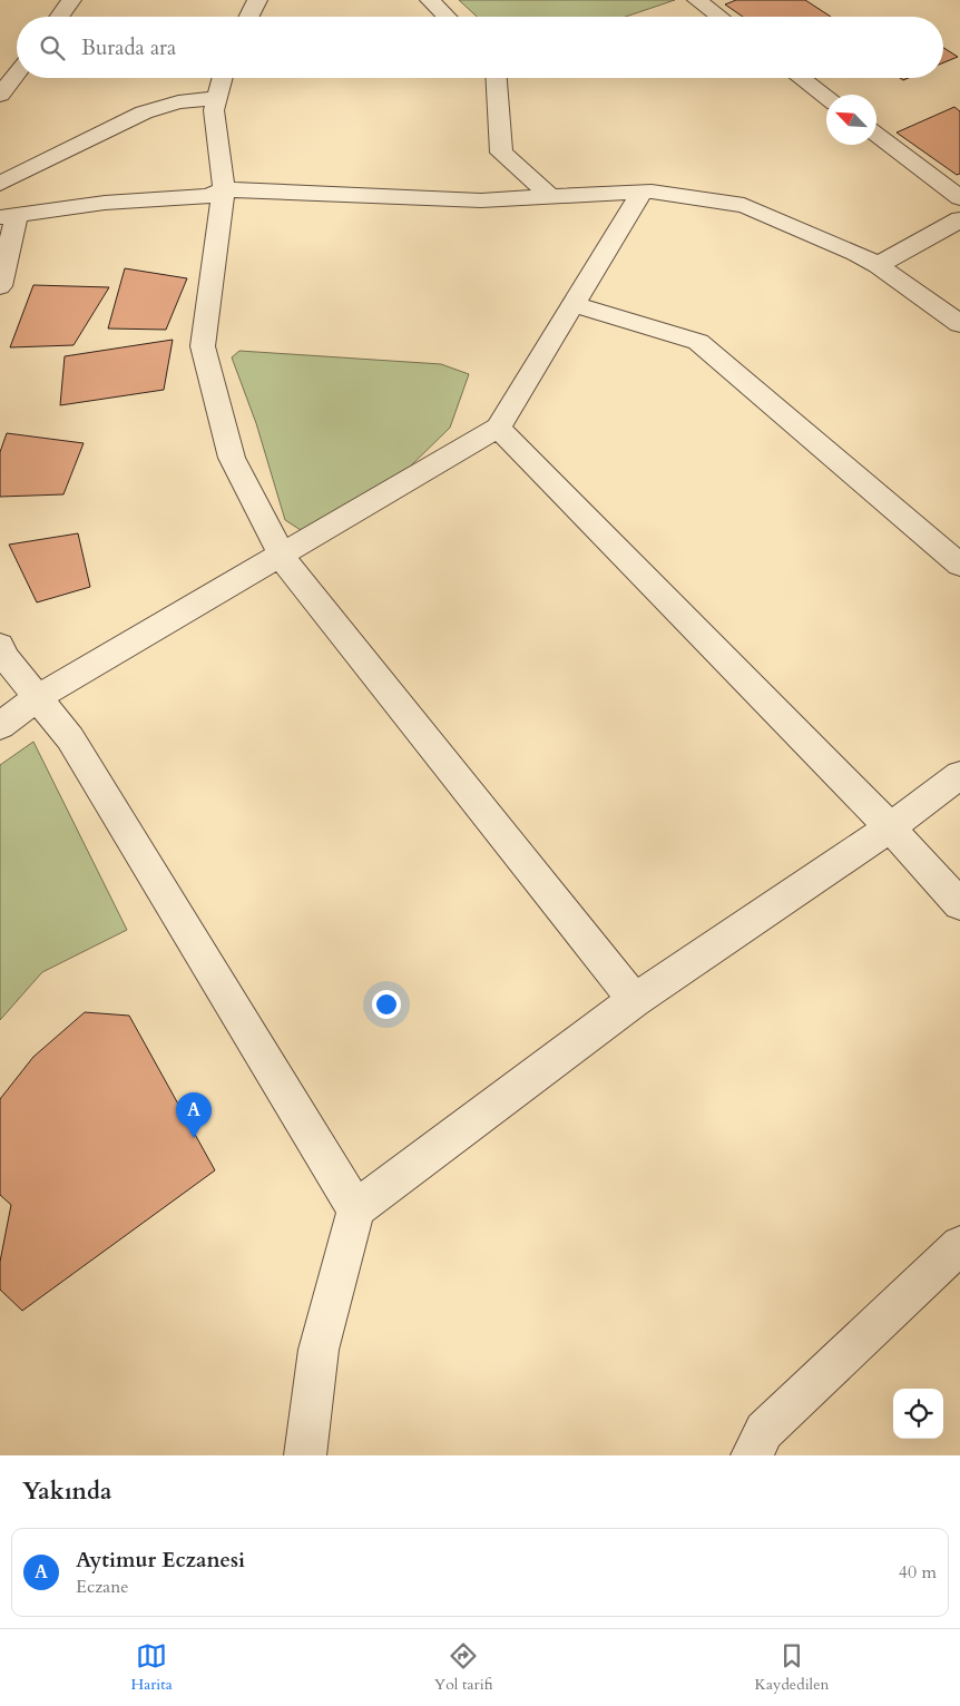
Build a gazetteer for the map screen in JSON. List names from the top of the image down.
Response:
{
  "north": "top left",
  "page": {
    "search": "Burada ara",
    "pins": "A",
    "heading": "Yakında",
    "list": [
      {
        "mark": "A",
        "name": "Aytimur Eczanesi",
        "note": "Eczane",
        "value": "40 m"
      }
    ],
    "nav": ["Harita", "Yol tarifi", "Kaydedilen"]
  }
}
